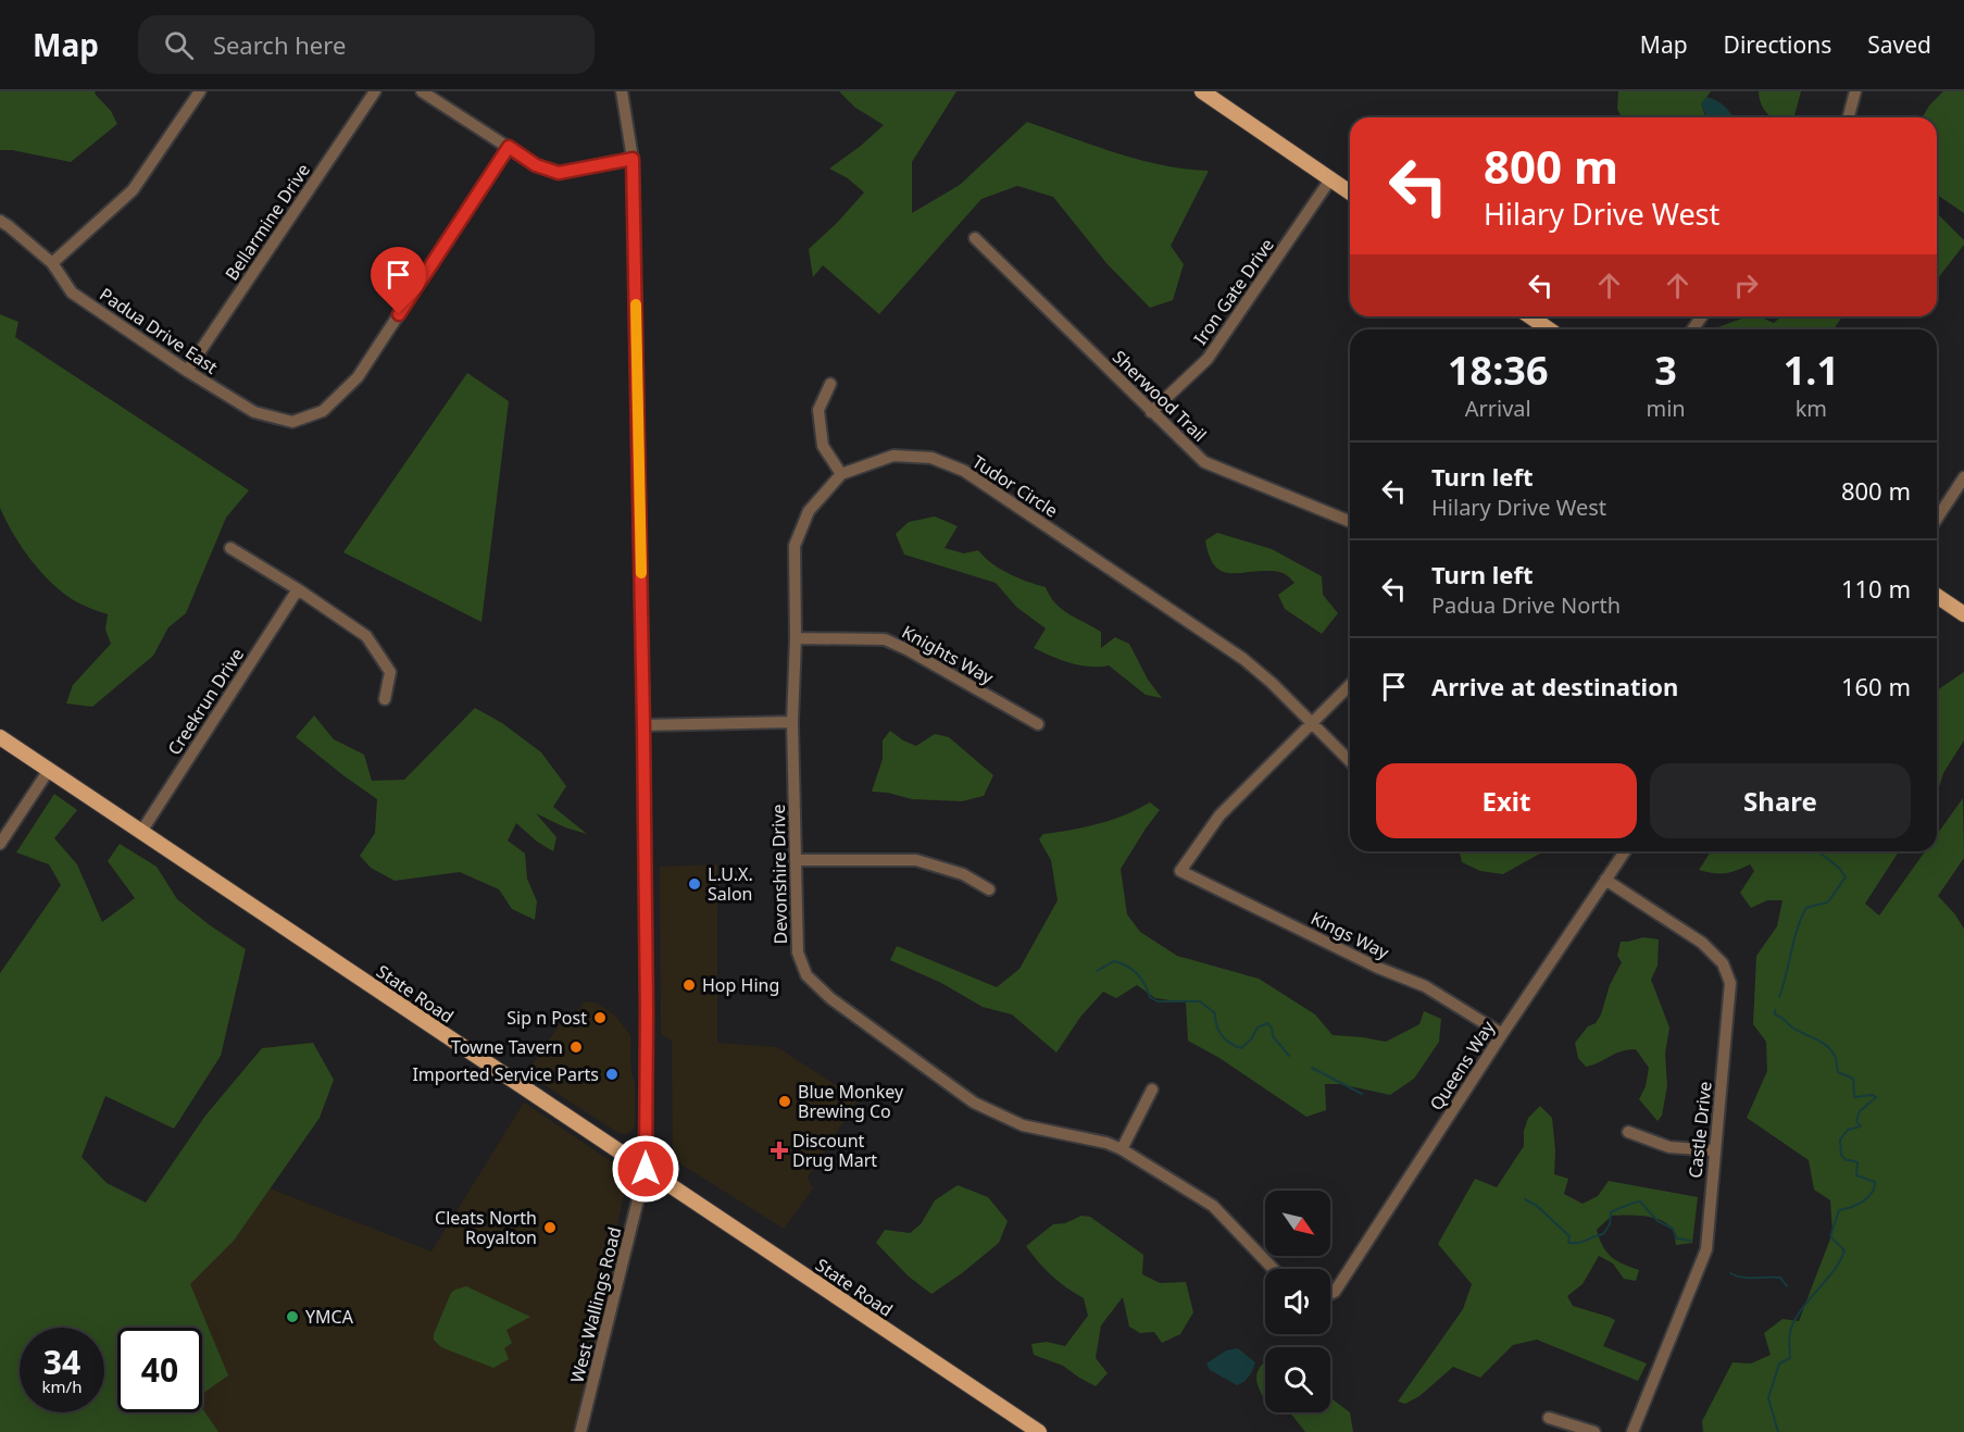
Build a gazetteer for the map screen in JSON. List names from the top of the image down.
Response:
{
  "streets": {
    "main road": ["State Road"],
    "street": [
      "Bellarmine Drive",
      "Iron Gate Drive",
      "Padua Drive East",
      "Sherwood Trail",
      "Tudor Circle",
      "Knights Way",
      "Creekrun Drive",
      "Devonshire Drive",
      "Kings Way",
      "Queens Way",
      "Castle Drive",
      "West Wallings Road"
    ]
  },
  "crossings": [
    ["Bellarmine Drive", "Padua Drive East"],
    ["Iron Gate Drive", "Sherwood Trail"],
    ["Tudor Circle", "Knights Way"],
    ["Tudor Circle", "Devonshire Drive"],
    ["Tudor Circle", "Kings Way"],
    ["Creekrun Drive", "State Road"],
    ["Kings Way", "Queens Way"],
    ["State Road", "West Wallings Road"],
    ["Queens Way", "Castle Drive"]
  ],
  "places": {
    "other": [
      "L.U.X. Salon",
      "Hop Hing",
      "Sip n Post",
      "Towne Tavern",
      "Imported Service Parts",
      "Blue Monkey Brewing Co",
      "Cleats North Royalton",
      "YMCA"
    ],
    "health": ["Discount Drug Mart"]
  },
  "north": "bottom right",
  "page": {
    "header": "Map",
    "search": "Search here",
    "nav": ["Map", "Directions", "Saved"],
    "turn": ["800 m", "Hilary Drive West"],
    "eta": [
      "18:36",
      "Arrival",
      "3",
      "min",
      "1.1",
      "km"
    ],
    "list": [
      {
        "name": "Turn left",
        "note": "Hilary Drive West",
        "value": "800 m"
      },
      {
        "name": "Turn left",
        "note": "Padua Drive North",
        "value": "110 m"
      },
      {
        "name": "Arrive at destination",
        "value": "160 m"
      }
    ],
    "buttons": ["Exit", "Share"],
    "speed": "34 km/h",
    "limit": "40"
  }
}
